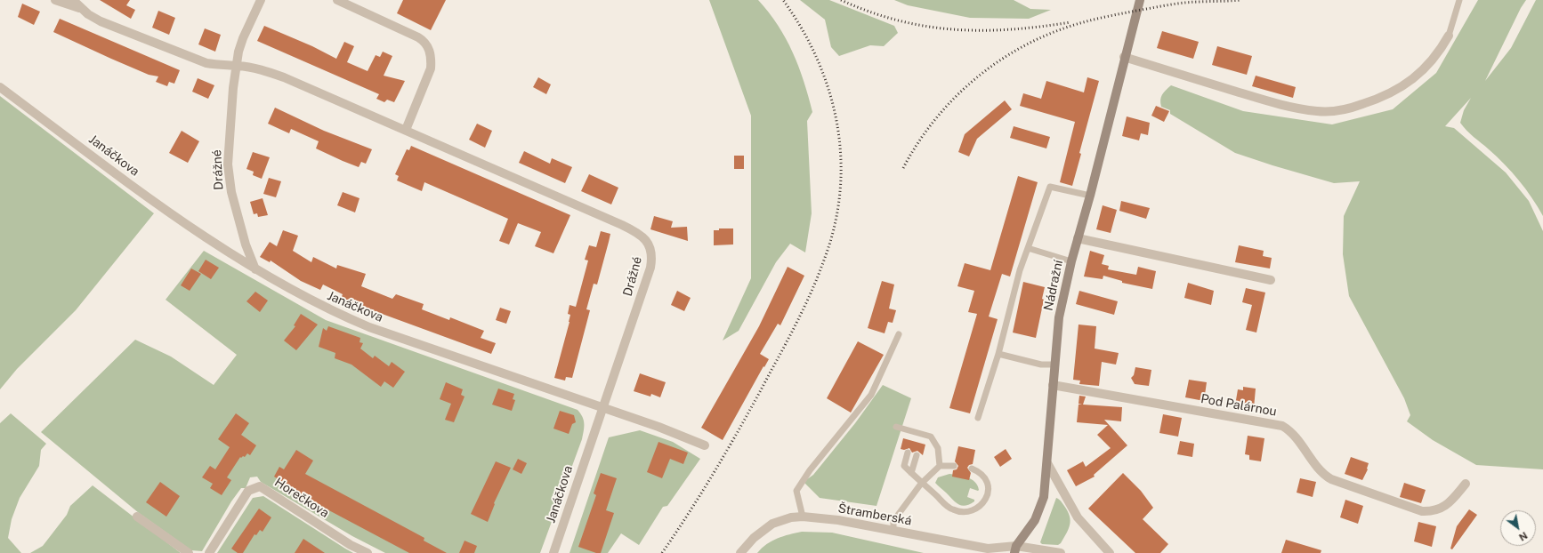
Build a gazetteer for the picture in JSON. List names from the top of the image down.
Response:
{
  "streets": {
    "main road": ["Nádražní"],
    "street": [
      "Janáčkova",
      "Drážné",
      "Pod Palárnou",
      "Horečkova",
      "Štramberská"
    ]
  },
  "crossings": [
    ["Janáčkova", "Drážné"],
    ["Nádražní", "Pod Palárnou"],
    ["Nádražní", "Štramberská"]
  ],
  "north": "bottom right"
}
